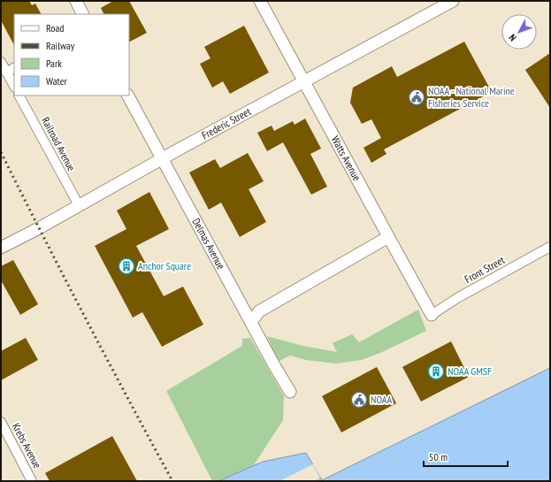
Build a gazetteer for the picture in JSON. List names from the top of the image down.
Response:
{
  "streets": {
    "street": [
      "Frederic Street",
      "Railroad Avenue",
      "Watts Avenue",
      "Delmas Avenue",
      "Front Street",
      "Krebs Avenue"
    ]
  },
  "crossings": [
    ["Frederic Street", "Railroad Avenue"],
    ["Frederic Street", "Watts Avenue"],
    ["Frederic Street", "Delmas Avenue"],
    ["Watts Avenue", "Front Street"]
  ],
  "places": {
    "public building": ["NOAA - National Marine Fisheries Service", "NOAA"],
    "building": ["Anchor Square", "NOAA GMSF"]
  },
  "legend": [
    "Road",
    "Railway",
    "Park",
    "Water"
  ],
  "scale_bar": "50 m",
  "north": "bottom left"
}
